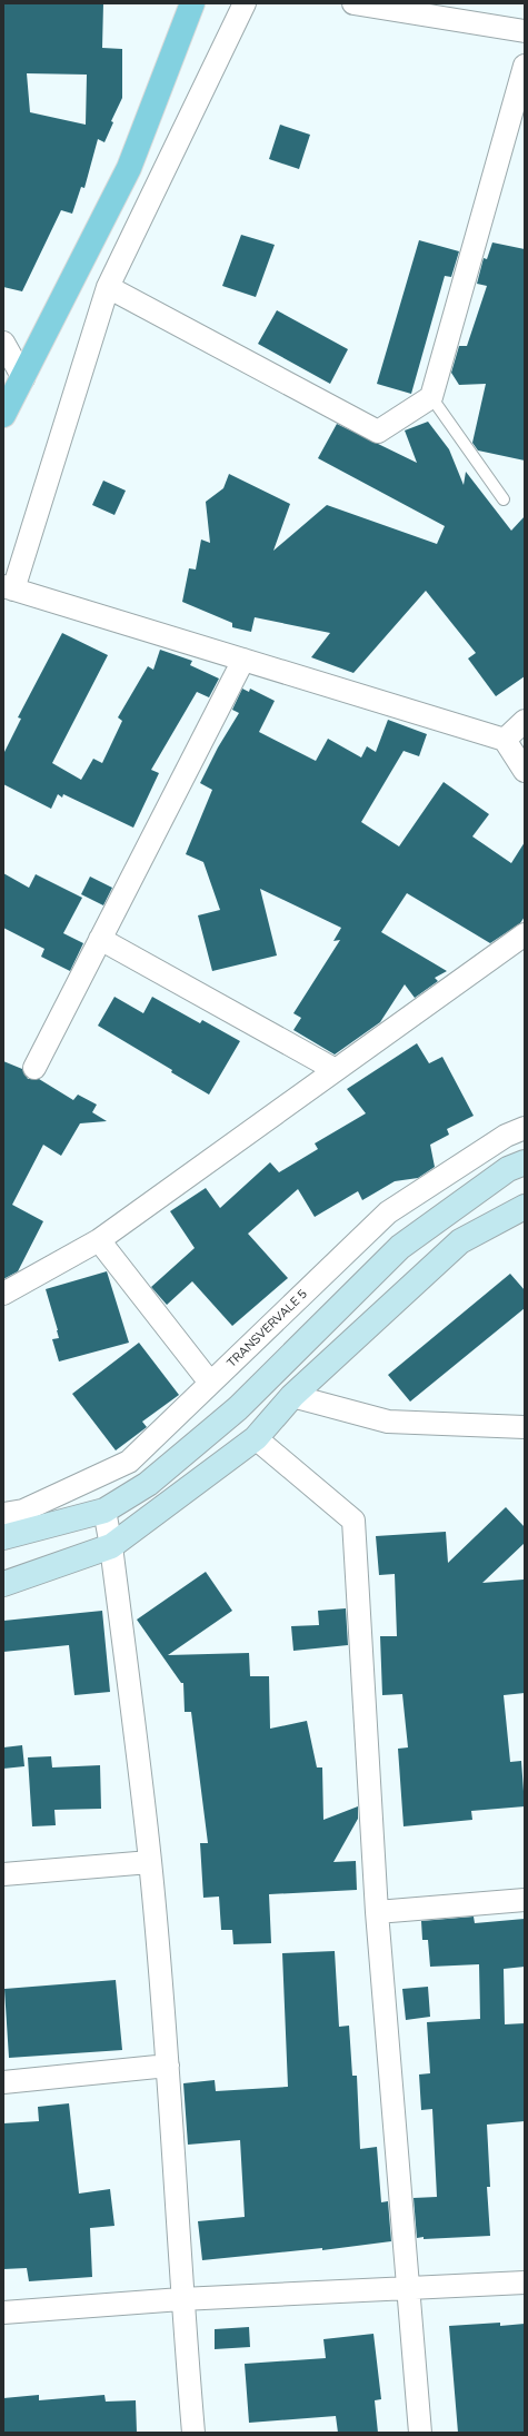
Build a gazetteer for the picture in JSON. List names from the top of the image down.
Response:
{
  "streets": {
    "street": ["TRANSVERVALE 5"]
  }
}
